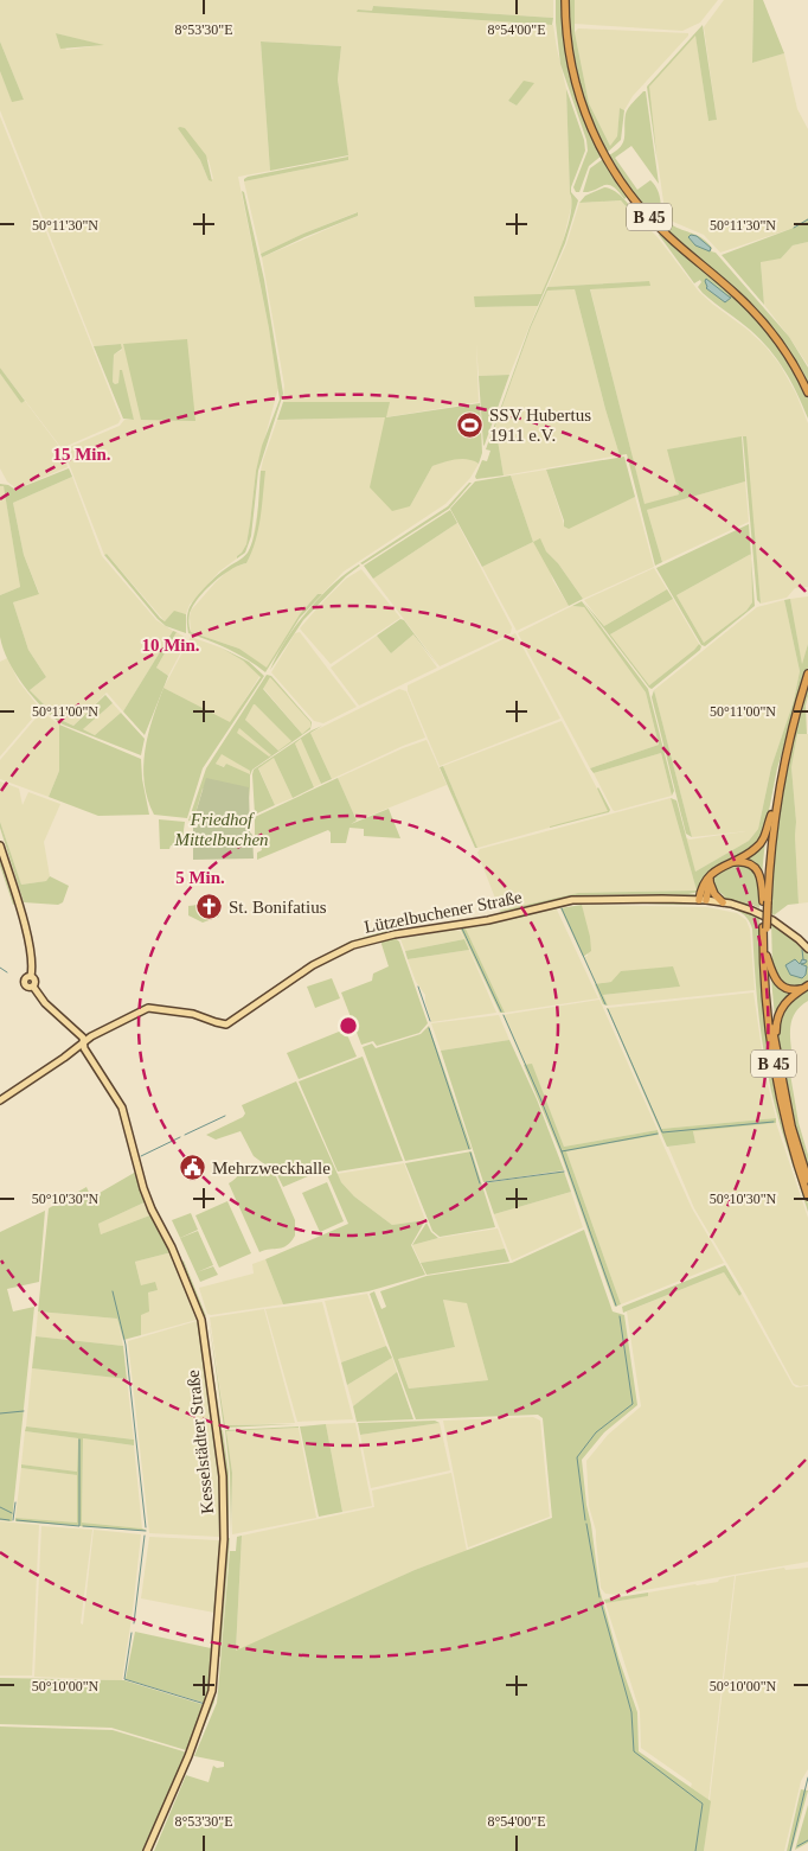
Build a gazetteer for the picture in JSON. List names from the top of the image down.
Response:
{
  "streets": {
    "highway": ["B 45"],
    "main road": ["Lützelbuchener Straße", "Kesselstädter Straße"]
  },
  "crossings": [
    ["Lützelbuchener Straße", "Kesselstädter Straße"]
  ],
  "parks": ["Friedhof Mittelbuchen"],
  "places": {
    "sports": ["SSV Hubertus 1911 e.V."],
    "church": ["St. Bonifatius"],
    "public building": ["Mehrzweckhalle"]
  },
  "coordinates": [
    "8°53'30\"E",
    "8°54'00\"E",
    "50°11'30\"N",
    "50°11'00\"N",
    "50°10'30\"N",
    "50°10'00\"N"
  ],
  "rings": ["15 Min.", "10 Min.", "5 Min."]
}
